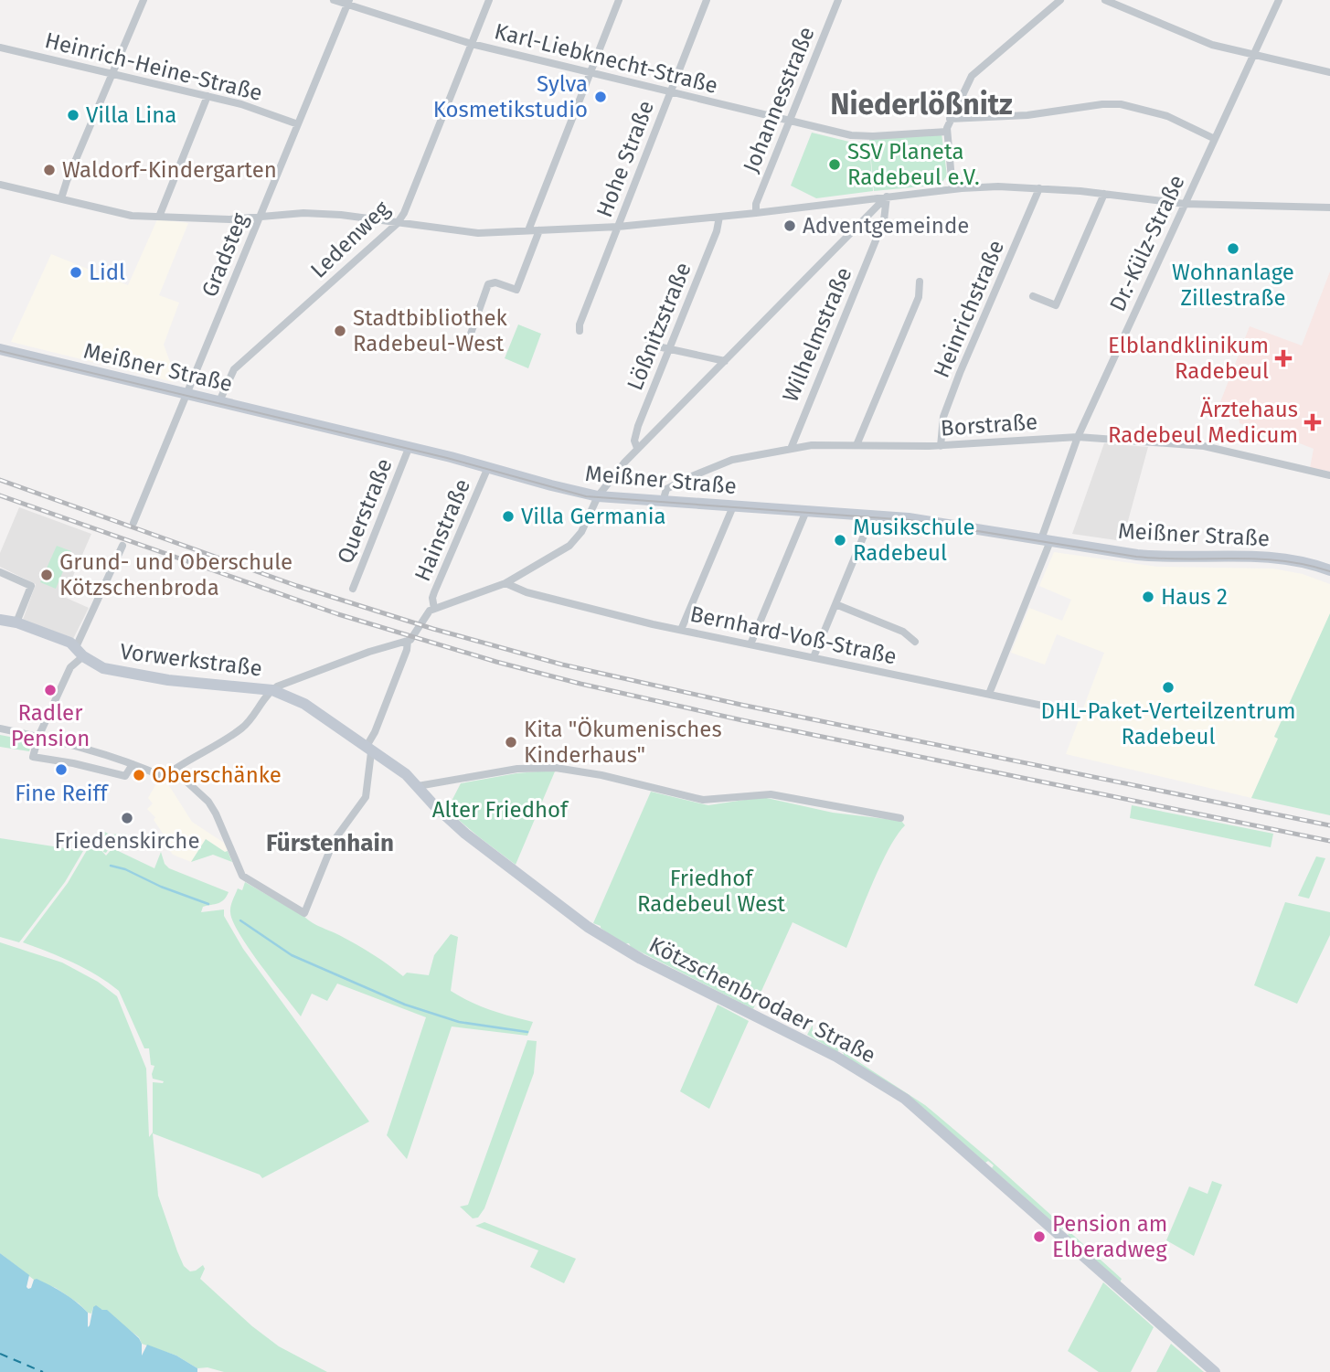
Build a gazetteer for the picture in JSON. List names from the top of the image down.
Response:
{
  "streets": {
    "street": [
      "Karl-Liebknecht-Straße",
      "Heinrich-Heine-Straße",
      "Johannesstraße",
      "Hohe Straße",
      "Ledenweg",
      "Dr.-Külz-Straße",
      "Gradsteg",
      "Heinrichstraße",
      "Lößnitzstraße",
      "Wilhelmstraße",
      "Meißner Straße",
      "Borstraße",
      "Querstraße",
      "Hainstraße",
      "Bernhard-Voß-Straße",
      "Vorwerkstraße",
      "Kötzschenbrodaer Straße"
    ]
  },
  "crossings": [
    ["Karl-Liebknecht-Straße", "Johannesstraße"],
    ["Karl-Liebknecht-Straße", "Hohe Straße"],
    ["Karl-Liebknecht-Straße", "Ledenweg"],
    ["Karl-Liebknecht-Straße", "Gradsteg"],
    ["Heinrich-Heine-Straße", "Gradsteg"],
    ["Ledenweg", "Meißner Straße"],
    ["Dr.-Külz-Straße", "Meißner Straße"],
    ["Dr.-Külz-Straße", "Borstraße"],
    ["Dr.-Külz-Straße", "Bernhard-Voß-Straße"],
    ["Gradsteg", "Meißner Straße"],
    ["Heinrichstraße", "Borstraße"],
    ["Wilhelmstraße", "Borstraße"],
    ["Meißner Straße", "Borstraße"],
    ["Meißner Straße", "Querstraße"],
    ["Meißner Straße", "Hainstraße"],
    ["Vorwerkstraße", "Kötzschenbrodaer Straße"]
  ],
  "districts": ["Niederlößnitz", "Fürstenhain"],
  "parks": ["Alter Friedhof", "Friedhof Radebeul West"],
  "places": {
    "other": [
      "Sylva Kosmetikstudio",
      "Villa Lina",
      "SSV Planeta Radebeul e.V.",
      "Waldorf-Kindergarten",
      "Adventgemeinde",
      "Wohnanlage Zillestraße",
      "Lidl",
      "Stadtbibliothek Radebeul-West",
      "Villa Germania",
      "Musikschule Radebeul",
      "Grund- und Oberschule Kötzschenbroda",
      "Haus 2",
      "DHL-Paket-Verteilzentrum Radebeul",
      "Radler Pension",
      "Kita \"Ökumenisches Kinderhaus\"",
      "Fine Reiff",
      "Oberschänke",
      "Friedenskirche",
      "Pension am Elberadweg"
    ],
    "health": ["Elblandklinikum Radebeul", "Ärztehaus Radebeul Medicum"]
  }
}
